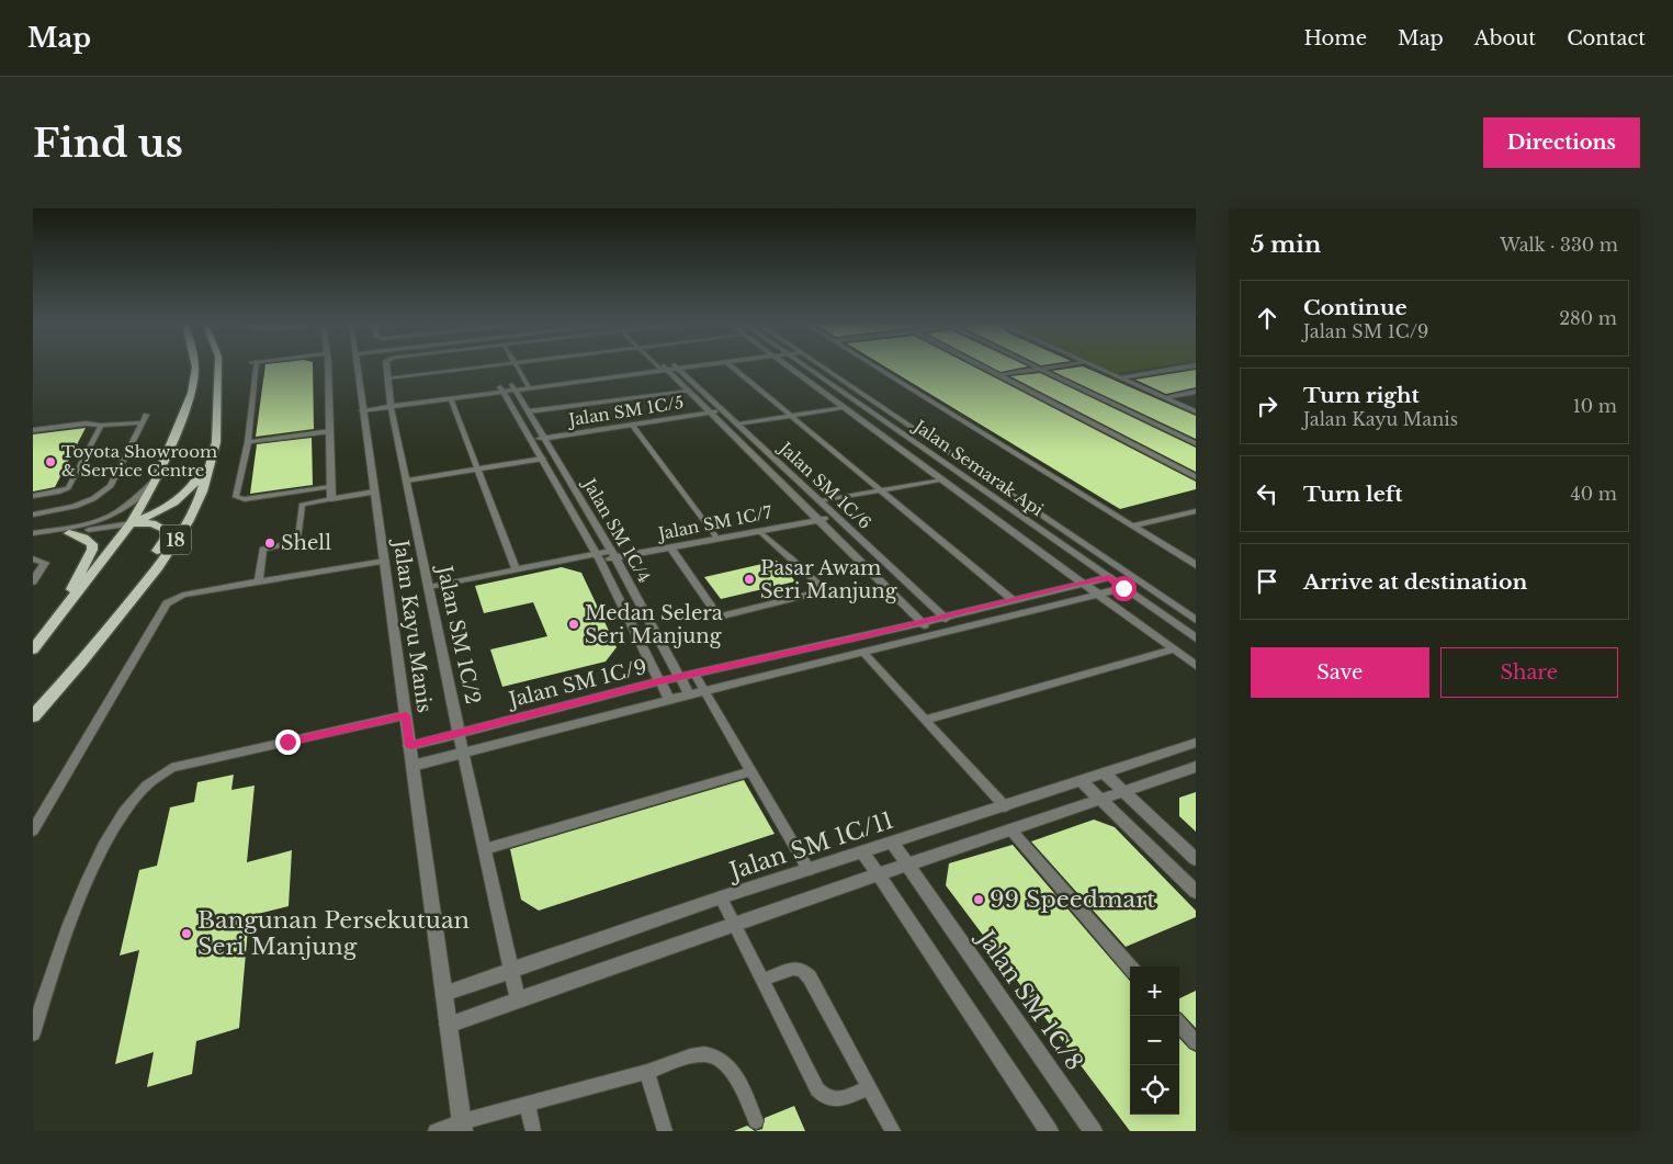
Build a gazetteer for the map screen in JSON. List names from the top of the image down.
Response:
{
  "streets": {
    "main road": ["18"],
    "street": [
      "Jalan SM 1C/5",
      "Jalan Semarak Api",
      "Jalan SM 1C/6",
      "Jalan SM 1C/7",
      "Jalan SM 1C/4",
      "Jalan Kayu Manis",
      "Jalan SM 1C/2",
      "Jalan SM 1C/9",
      "Jalan SM 1C/11",
      "Jalan SM 1C/8"
    ]
  },
  "crossings": [
    ["Jalan SM 1C/5", "Jalan SM 1C/6"],
    ["Jalan SM 1C/5", "Jalan SM 1C/4"],
    ["Jalan Semarak Api", "Jalan SM 1C/9"],
    ["Jalan SM 1C/6", "Jalan SM 1C/7"],
    ["Jalan SM 1C/6", "Jalan SM 1C/9"],
    ["Jalan SM 1C/7", "Jalan SM 1C/4"],
    ["Jalan SM 1C/4", "Jalan SM 1C/9"],
    ["Jalan Kayu Manis", "Jalan SM 1C/9"],
    ["Jalan Kayu Manis", "Jalan SM 1C/11"],
    ["Jalan SM 1C/2", "Jalan SM 1C/9"],
    ["Jalan SM 1C/2", "Jalan SM 1C/11"],
    ["Jalan SM 1C/11", "Jalan SM 1C/8"]
  ],
  "places": [
    "Toyota Showroom & Service Centre",
    "Shell",
    "Pasar Awam Seri Manjung",
    "Medan Selera Seri Manjung",
    "99 Speedmart",
    "Bangunan Persekutuan Seri Manjung"
  ],
  "page": {
    "header": "Map",
    "nav": [
      "Home",
      "Map",
      "About",
      "Contact"
    ],
    "buttons": [
      "Directions",
      ["Save", "Share"]
    ],
    "title": "Find us",
    "heading": ["5 min", "Walk · 330 m"],
    "list": [
      ["Continue", "Jalan SM 1C/9", "280 m"],
      ["Turn right", "Jalan Kayu Manis", "10 m"],
      ["Turn left", "40 m"],
      "Arrive at destination"
    ],
    "map_buttons": ["+", "−"]
  }
}
